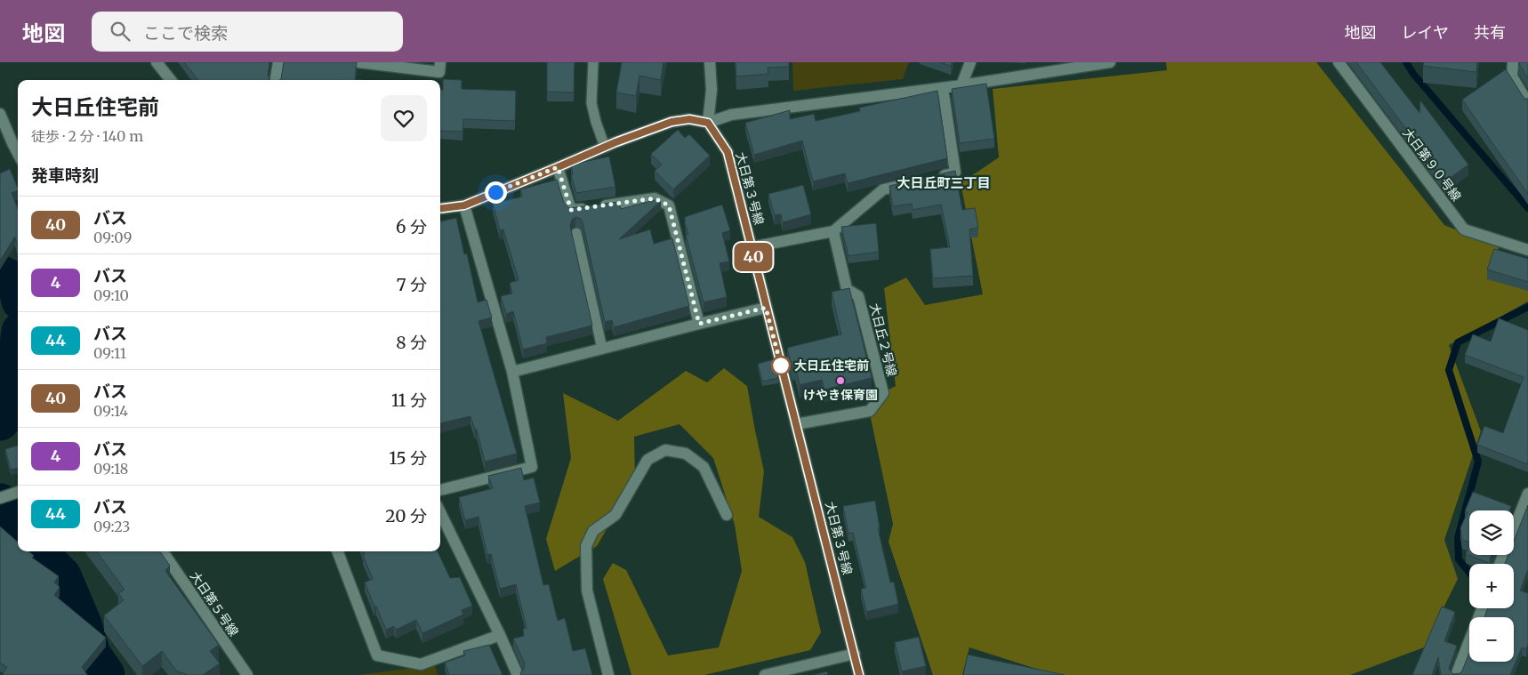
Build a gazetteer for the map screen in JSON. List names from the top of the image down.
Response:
{
  "streets": {
    "street": [
      "大日第９０号線",
      "大日第３号線",
      "大日丘２号線",
      "大日第５号線"
    ]
  },
  "crossings": [
    ["大日第３号線", "大日丘２号線"]
  ],
  "districts": ["大日丘町三丁目"],
  "places": ["大日丘住宅前", "けやき保育園"],
  "lines": ["bus line 40"],
  "page": {
    "header": "地図",
    "search": "ここで検索",
    "nav": ["地図", "レイヤ", "共有"],
    "on_map": "40",
    "heading": [
      ["大日丘住宅前", "徒歩 · 2 分 · 140 m"],
      "発車時刻"
    ],
    "list": [
      {
        "mark": "40",
        "name": "バス",
        "note": "09:09",
        "value": "6 分"
      },
      {
        "mark": "4",
        "name": "バス",
        "note": "09:10",
        "value": "7 分"
      },
      {
        "mark": "44",
        "name": "バス",
        "note": "09:11",
        "value": "8 分"
      },
      {
        "mark": "40",
        "name": "バス",
        "note": "09:14",
        "value": "11 分"
      },
      {
        "mark": "4",
        "name": "バス",
        "note": "09:18",
        "value": "15 分"
      },
      {
        "mark": "44",
        "name": "バス",
        "note": "09:23",
        "value": "20 分"
      }
    ],
    "map_buttons": ["+", "−"]
  }
}
